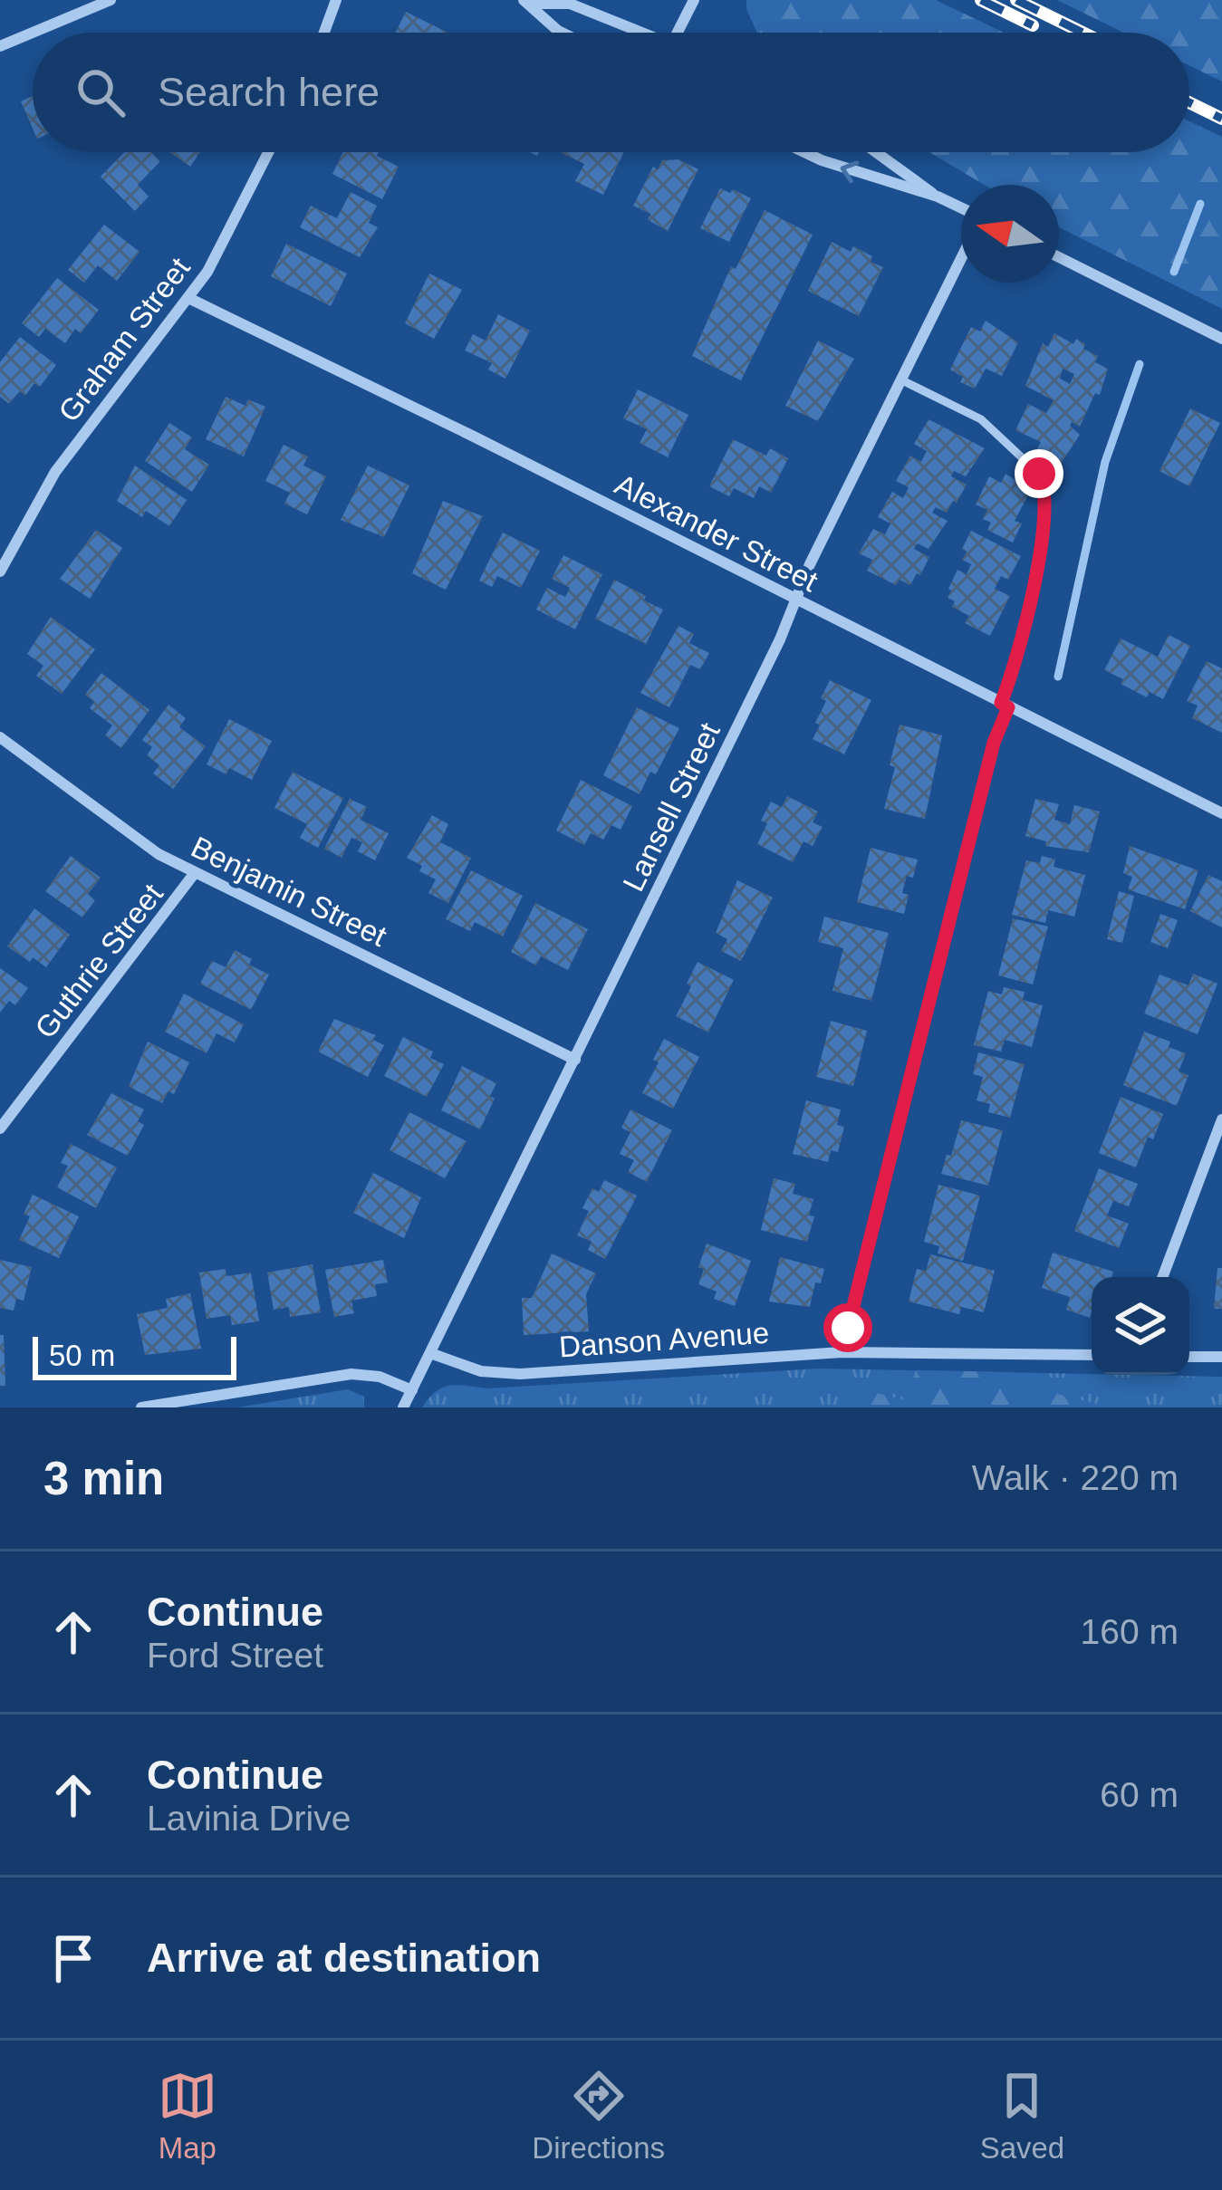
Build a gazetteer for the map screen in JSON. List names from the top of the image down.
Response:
{
  "streets": {
    "street": [
      "Graham Street",
      "Alexander Street",
      "Lansell Street",
      "Benjamin Street",
      "Guthrie Street",
      "Danson Avenue"
    ]
  },
  "crossings": [
    ["Graham Street", "Alexander Street"],
    ["Alexander Street", "Lansell Street"],
    ["Lansell Street", "Benjamin Street"],
    ["Lansell Street", "Danson Avenue"],
    ["Benjamin Street", "Guthrie Street"]
  ],
  "scale_bar": "50 m",
  "north": "left",
  "page": {
    "search": "Search here",
    "scale": "50 m",
    "heading": ["3 min", "Walk · 220 m"],
    "list": [
      ["Continue", "Ford Street", "160 m"],
      ["Continue", "Lavinia Drive", "60 m"],
      "Arrive at destination"
    ],
    "nav": ["Map", "Directions", "Saved"]
  }
}
